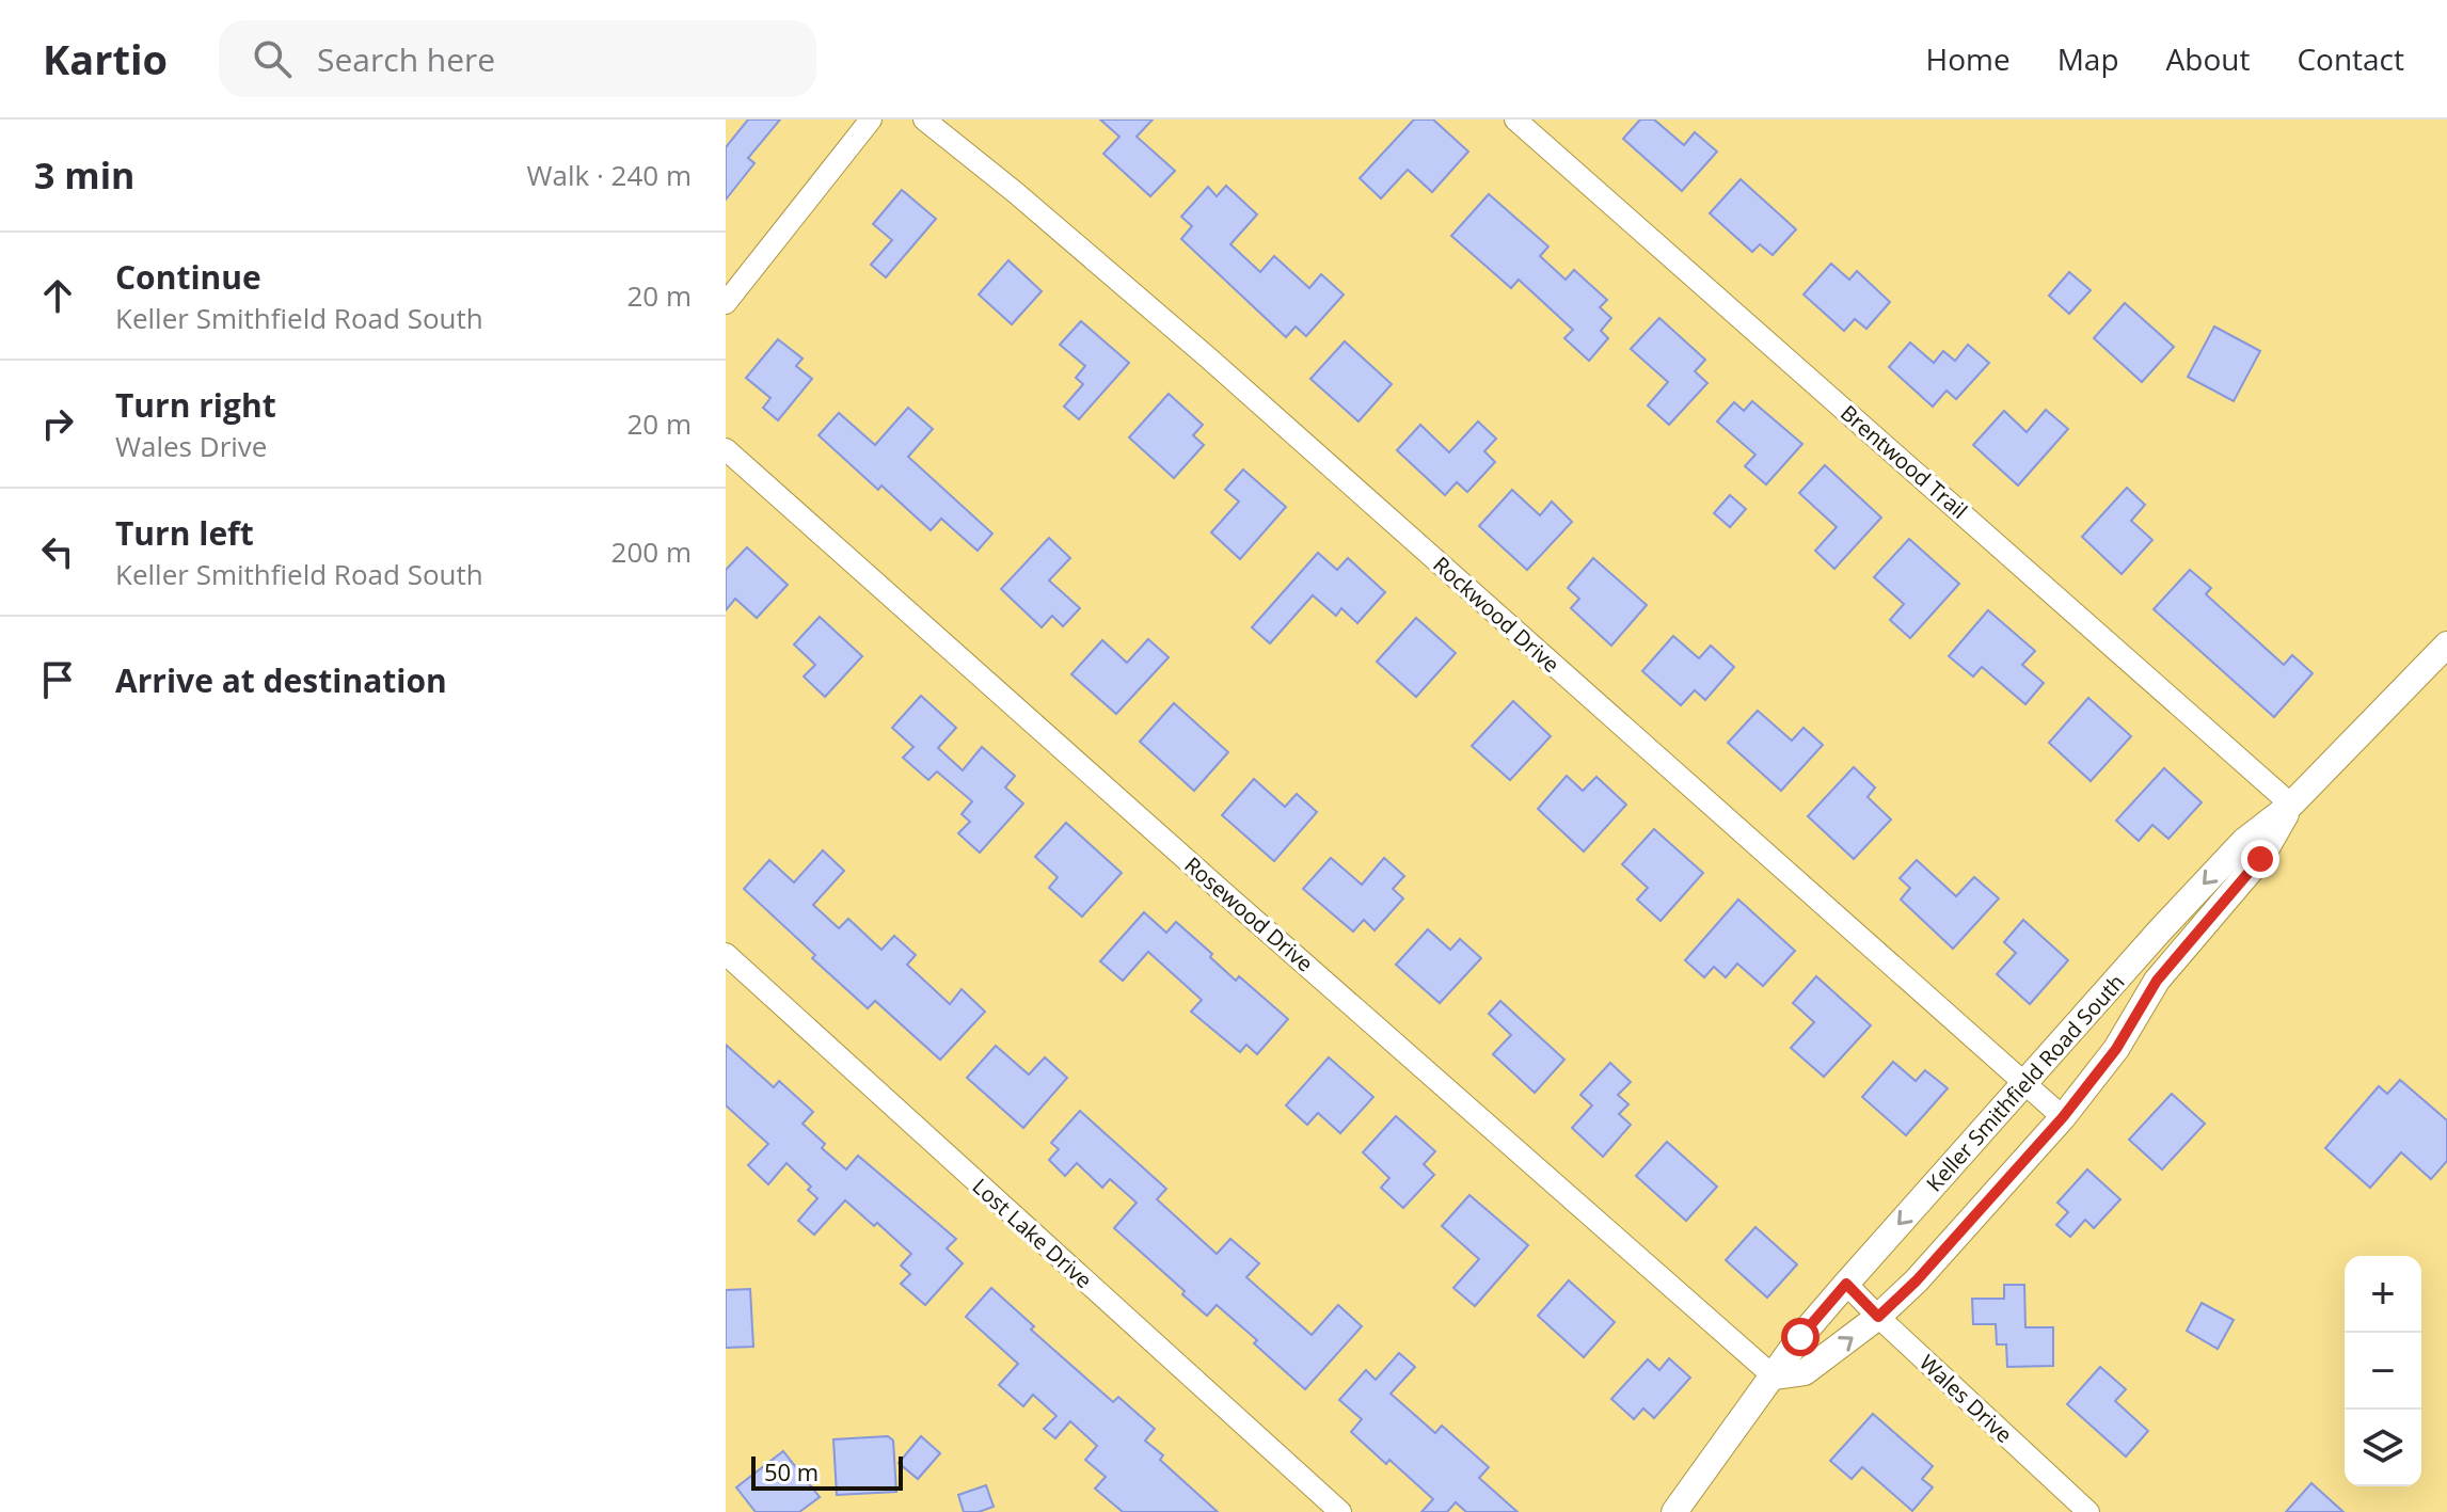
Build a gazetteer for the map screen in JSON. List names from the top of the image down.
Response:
{
  "streets": {
    "main road": ["Keller Smithfield Road South"],
    "street": [
      "Brentwood Trail",
      "Rockwood Drive",
      "Rosewood Drive",
      "Lost Lake Drive",
      "Wales Drive"
    ]
  },
  "crossings": [
    ["Brentwood Trail", "Keller Smithfield Road South"],
    ["Rockwood Drive", "Keller Smithfield Road South"],
    ["Rosewood Drive", "Keller Smithfield Road South"],
    ["Keller Smithfield Road South", "Wales Drive"]
  ],
  "scale_bar": "50 m",
  "page": {
    "header": "Kartio",
    "search": "Search here",
    "nav": [
      "Home",
      "Map",
      "About",
      "Contact"
    ],
    "heading": ["3 min", "Walk · 240 m"],
    "list": [
      ["Continue", "Keller Smithfield Road South", "20 m"],
      ["Turn right", "Wales Drive", "20 m"],
      ["Turn left", "Keller Smithfield Road South", "200 m"],
      "Arrive at destination"
    ],
    "map_buttons": ["+", "−"],
    "scale": "50 m"
  }
}
